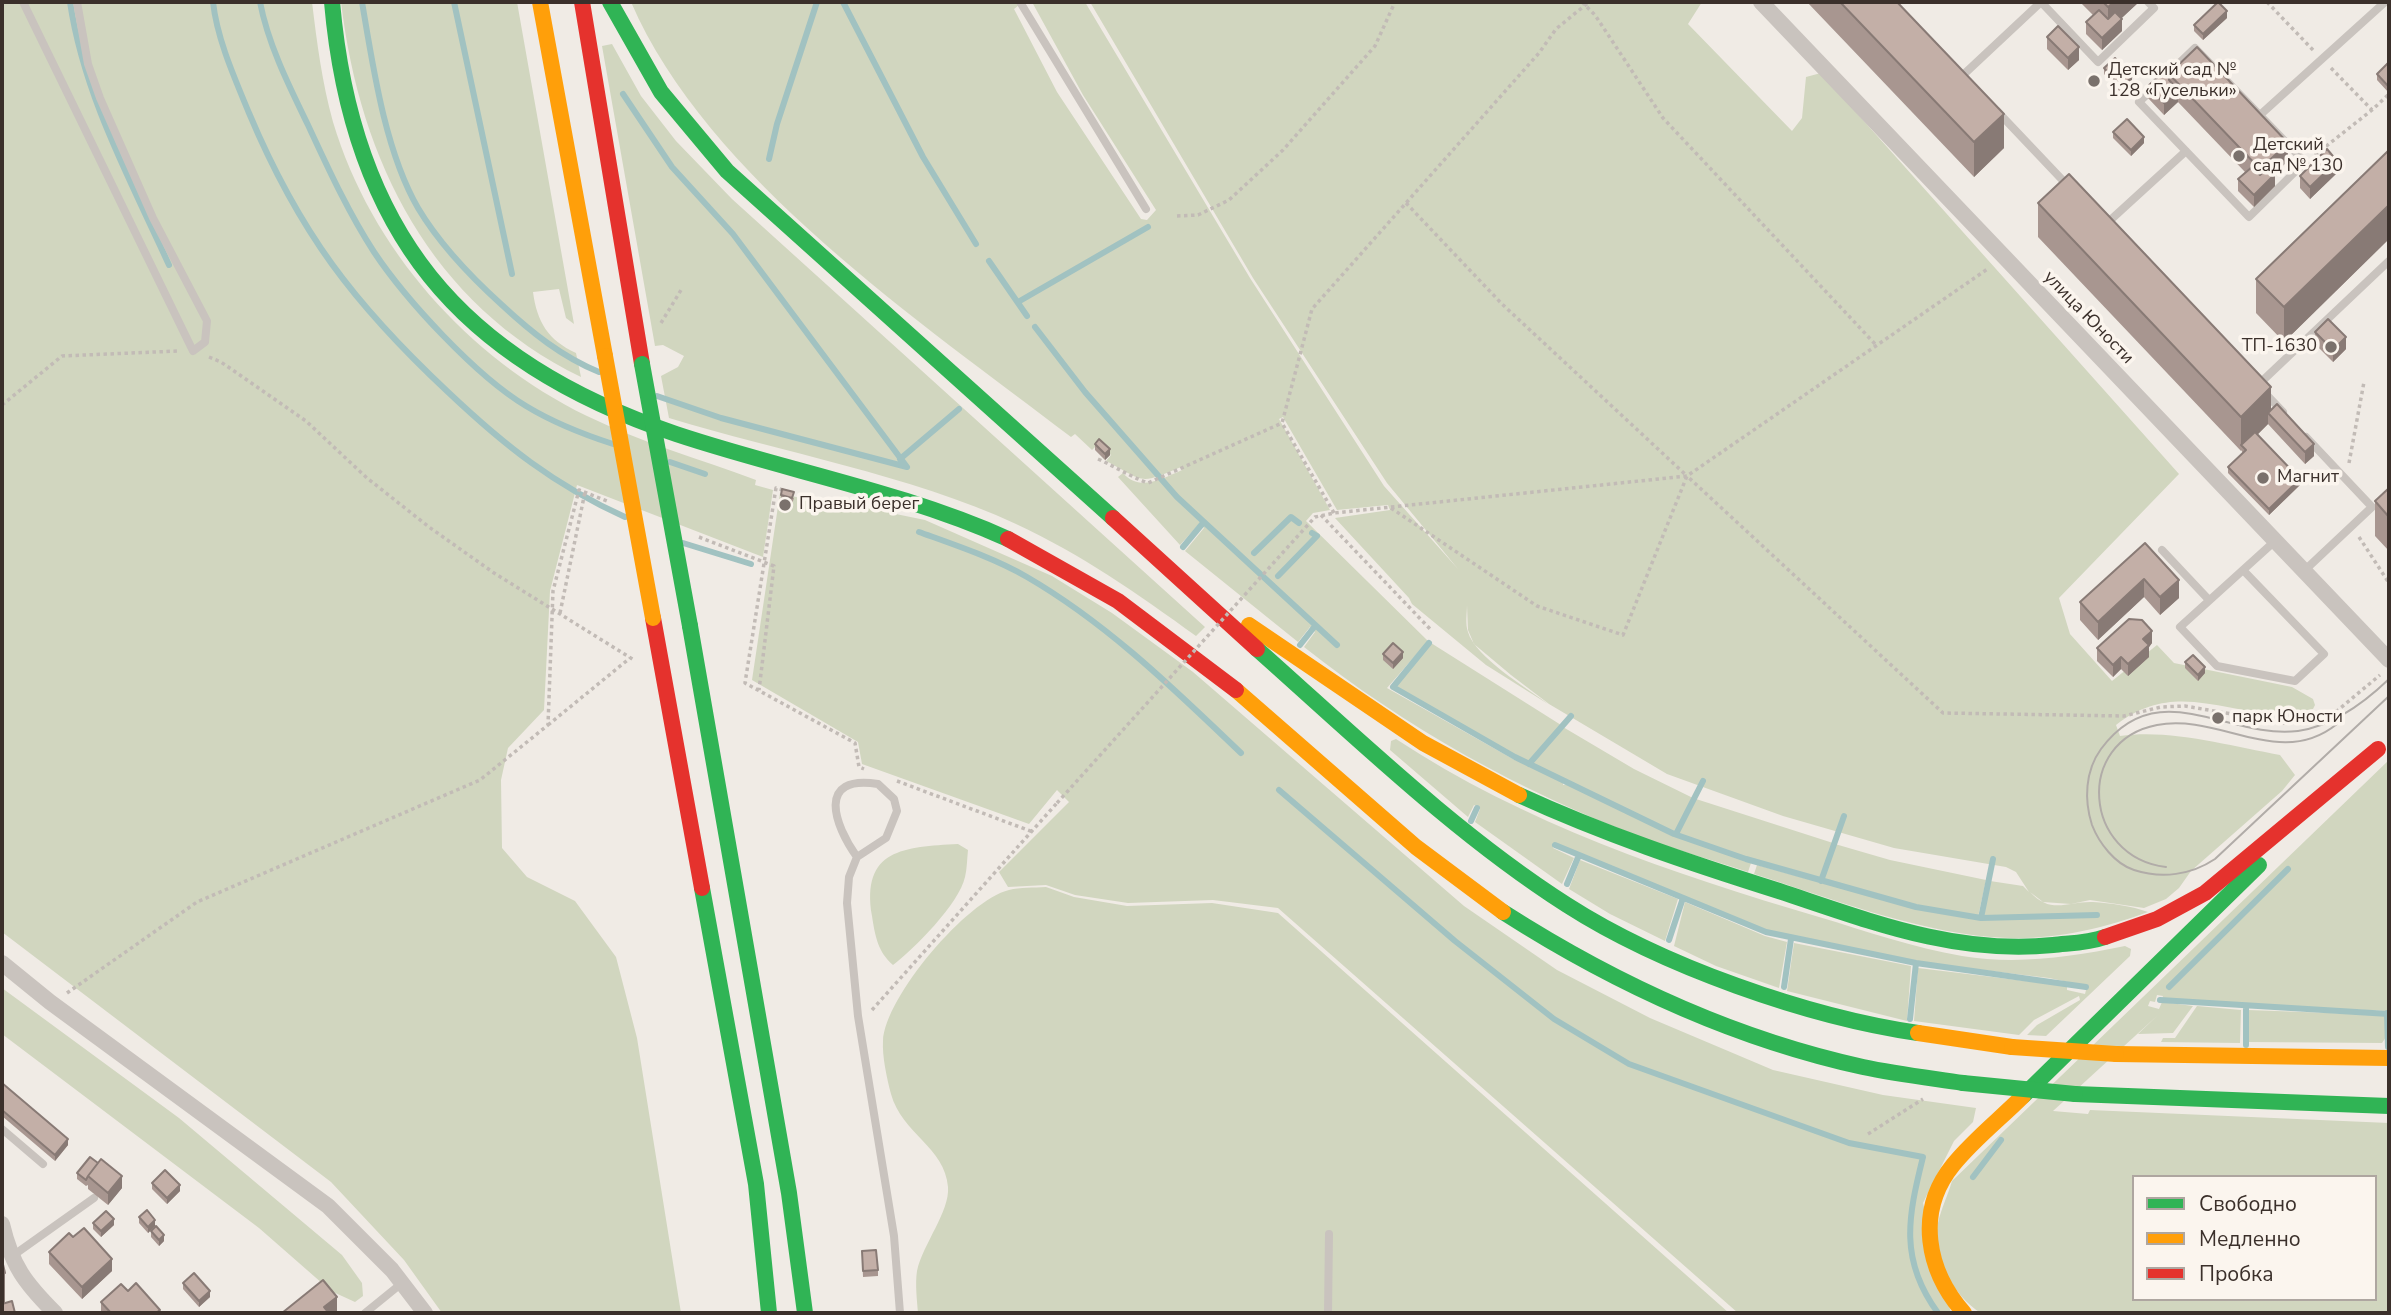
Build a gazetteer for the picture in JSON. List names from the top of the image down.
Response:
{
  "streets": {
    "street": ["улица Юности"]
  },
  "places": [
    "Детский сад № 128 «Гусельки»",
    "Детский сад № 130",
    "ТП-1630",
    "Магнит",
    "Правый берег",
    "парк Юности"
  ],
  "legend": ["Свободно", "Медленно", "Пробка"]
}
